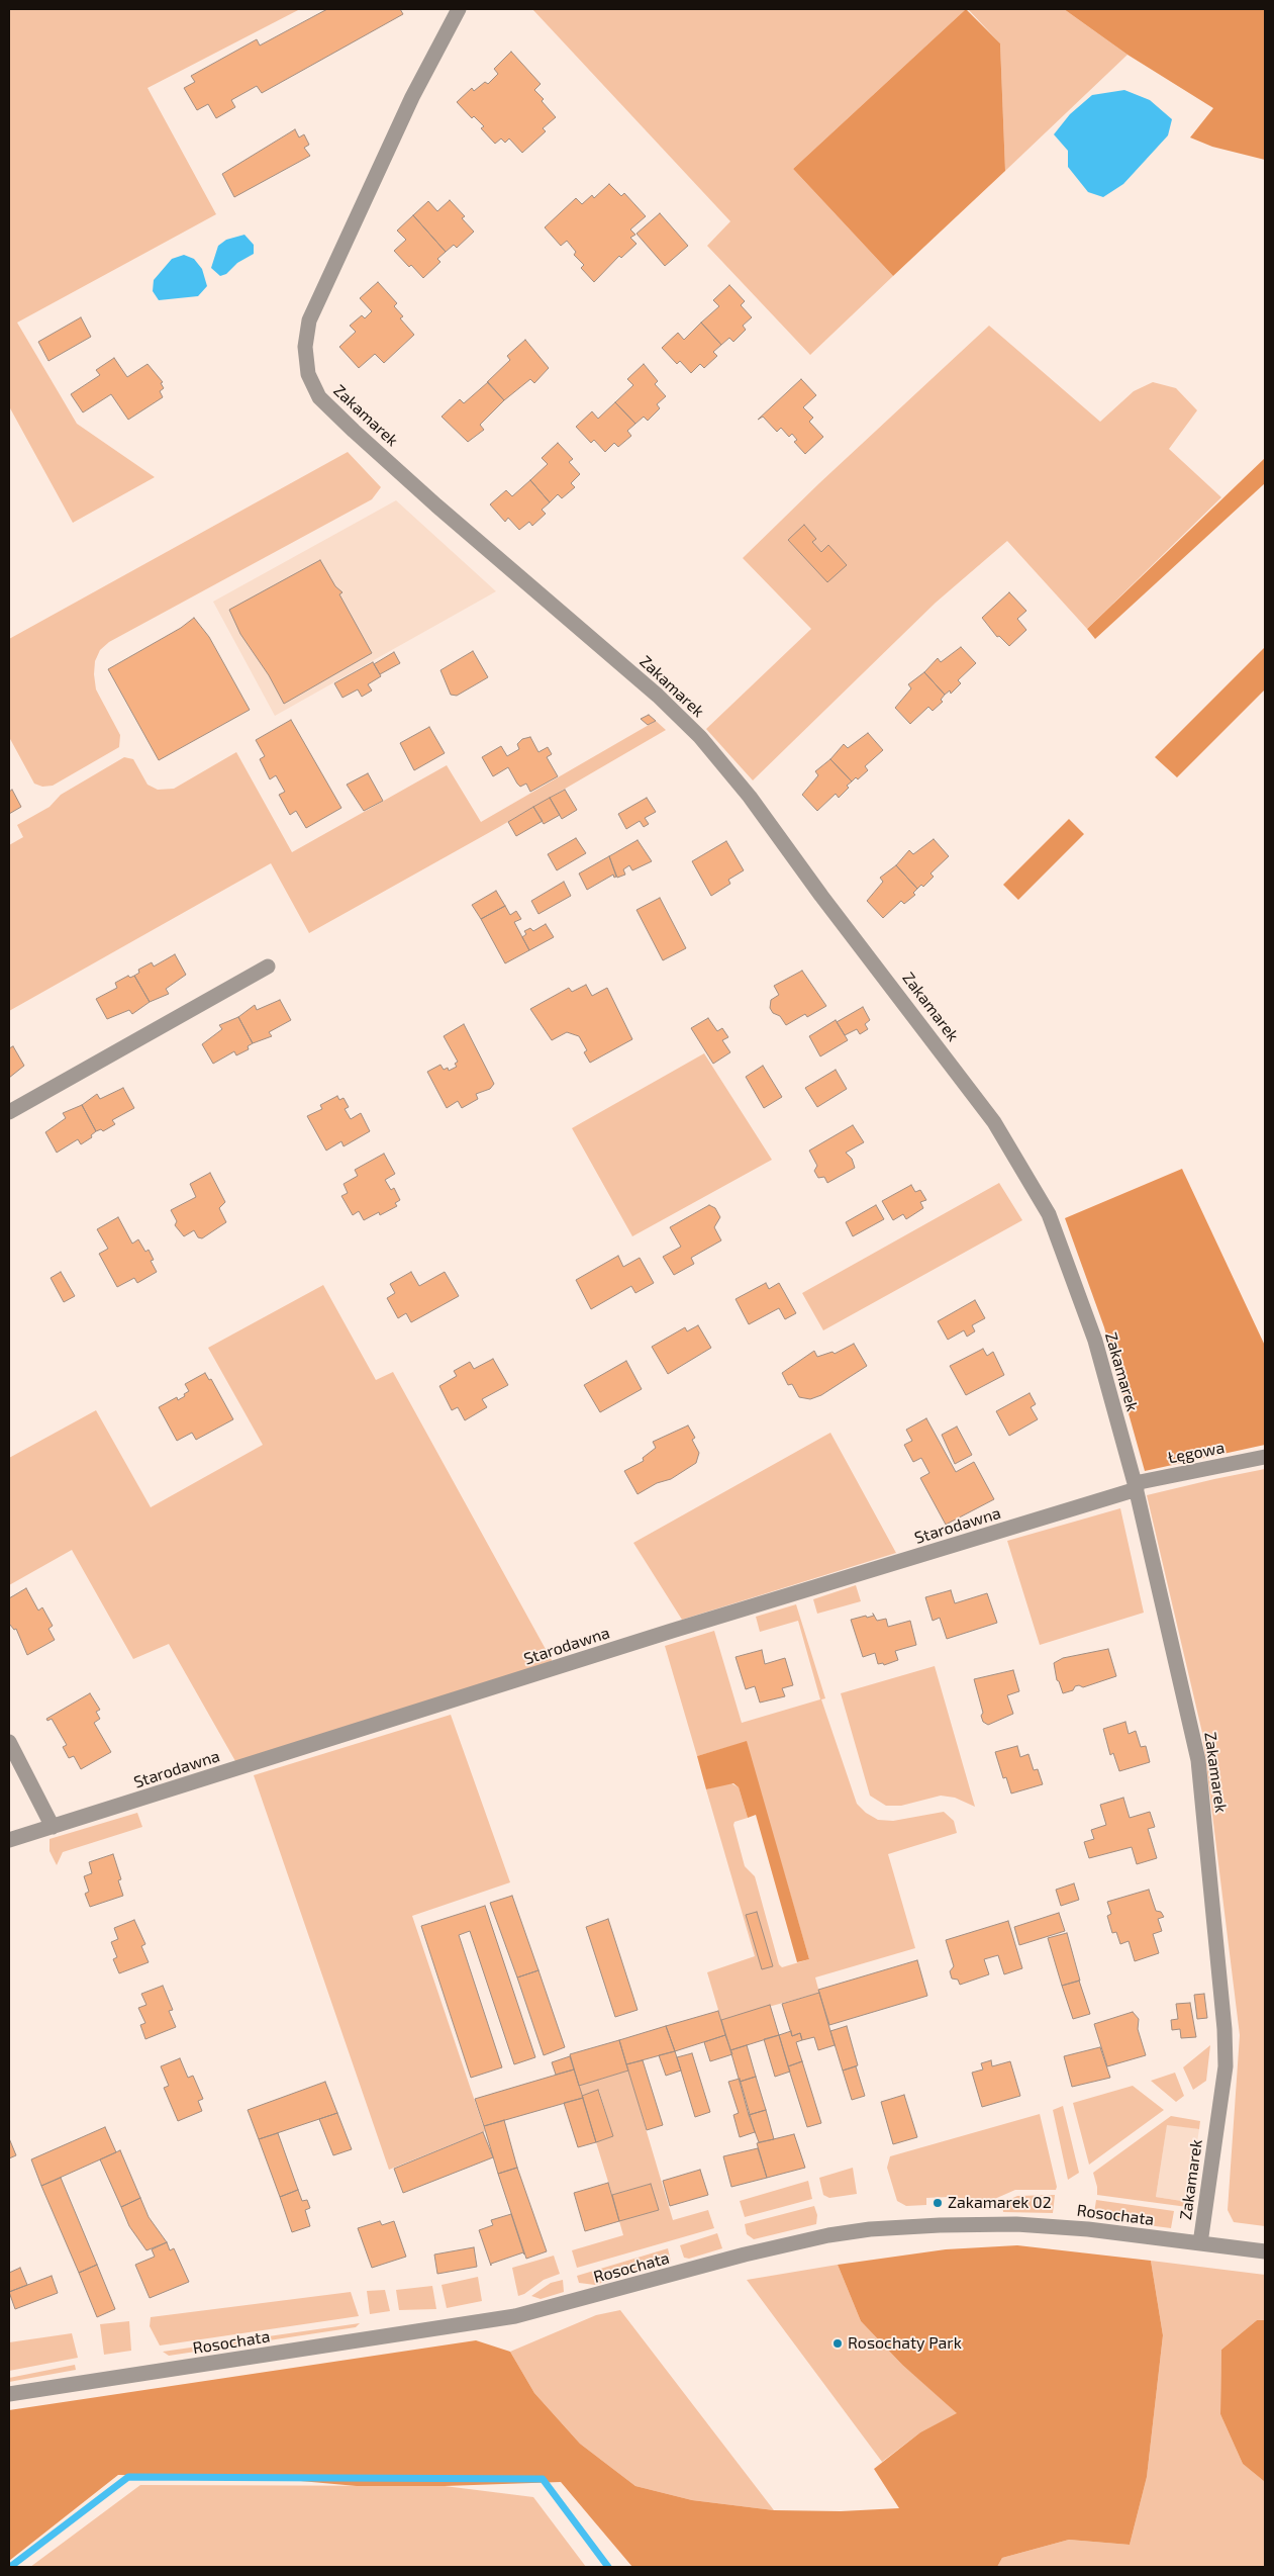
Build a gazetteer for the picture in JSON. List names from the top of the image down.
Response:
{
  "streets": {
    "street": [
      "Zakamarek",
      "Łęgowa",
      "Starodawna",
      "Rosochata"
    ]
  },
  "crossings": [
    ["Zakamarek", "Łęgowa"],
    ["Zakamarek", "Starodawna"],
    ["Zakamarek", "Rosochata"],
    ["Łęgowa", "Starodawna"]
  ],
  "places": ["Zakamarek 02", "Rosochaty Park"]
}
